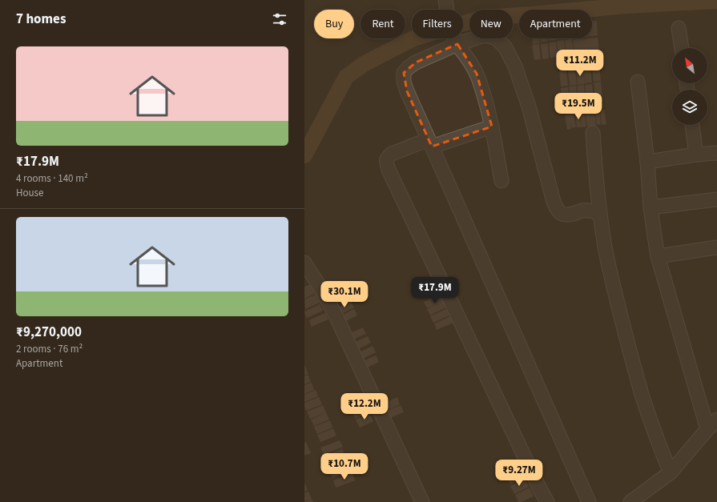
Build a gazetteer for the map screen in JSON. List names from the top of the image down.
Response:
{
  "north": "top left",
  "page": {
    "heading": "7 homes",
    "chip": [
      "Buy",
      "Rent",
      "Filters",
      "New",
      "Apartment"
    ],
    "list": [
      {
        "name": "₹17.9M",
        "note": "4 rooms · 140 m² · House"
      },
      {
        "name": "₹9,270,000",
        "note": "2 rooms · 76 m² · Apartment"
      }
    ],
    "price": [
      "₹11.2M",
      "₹19.5M",
      "₹17.9M",
      "₹30.1M",
      "₹12.2M",
      "₹10.7M",
      "₹9.27M"
    ]
  }
}
